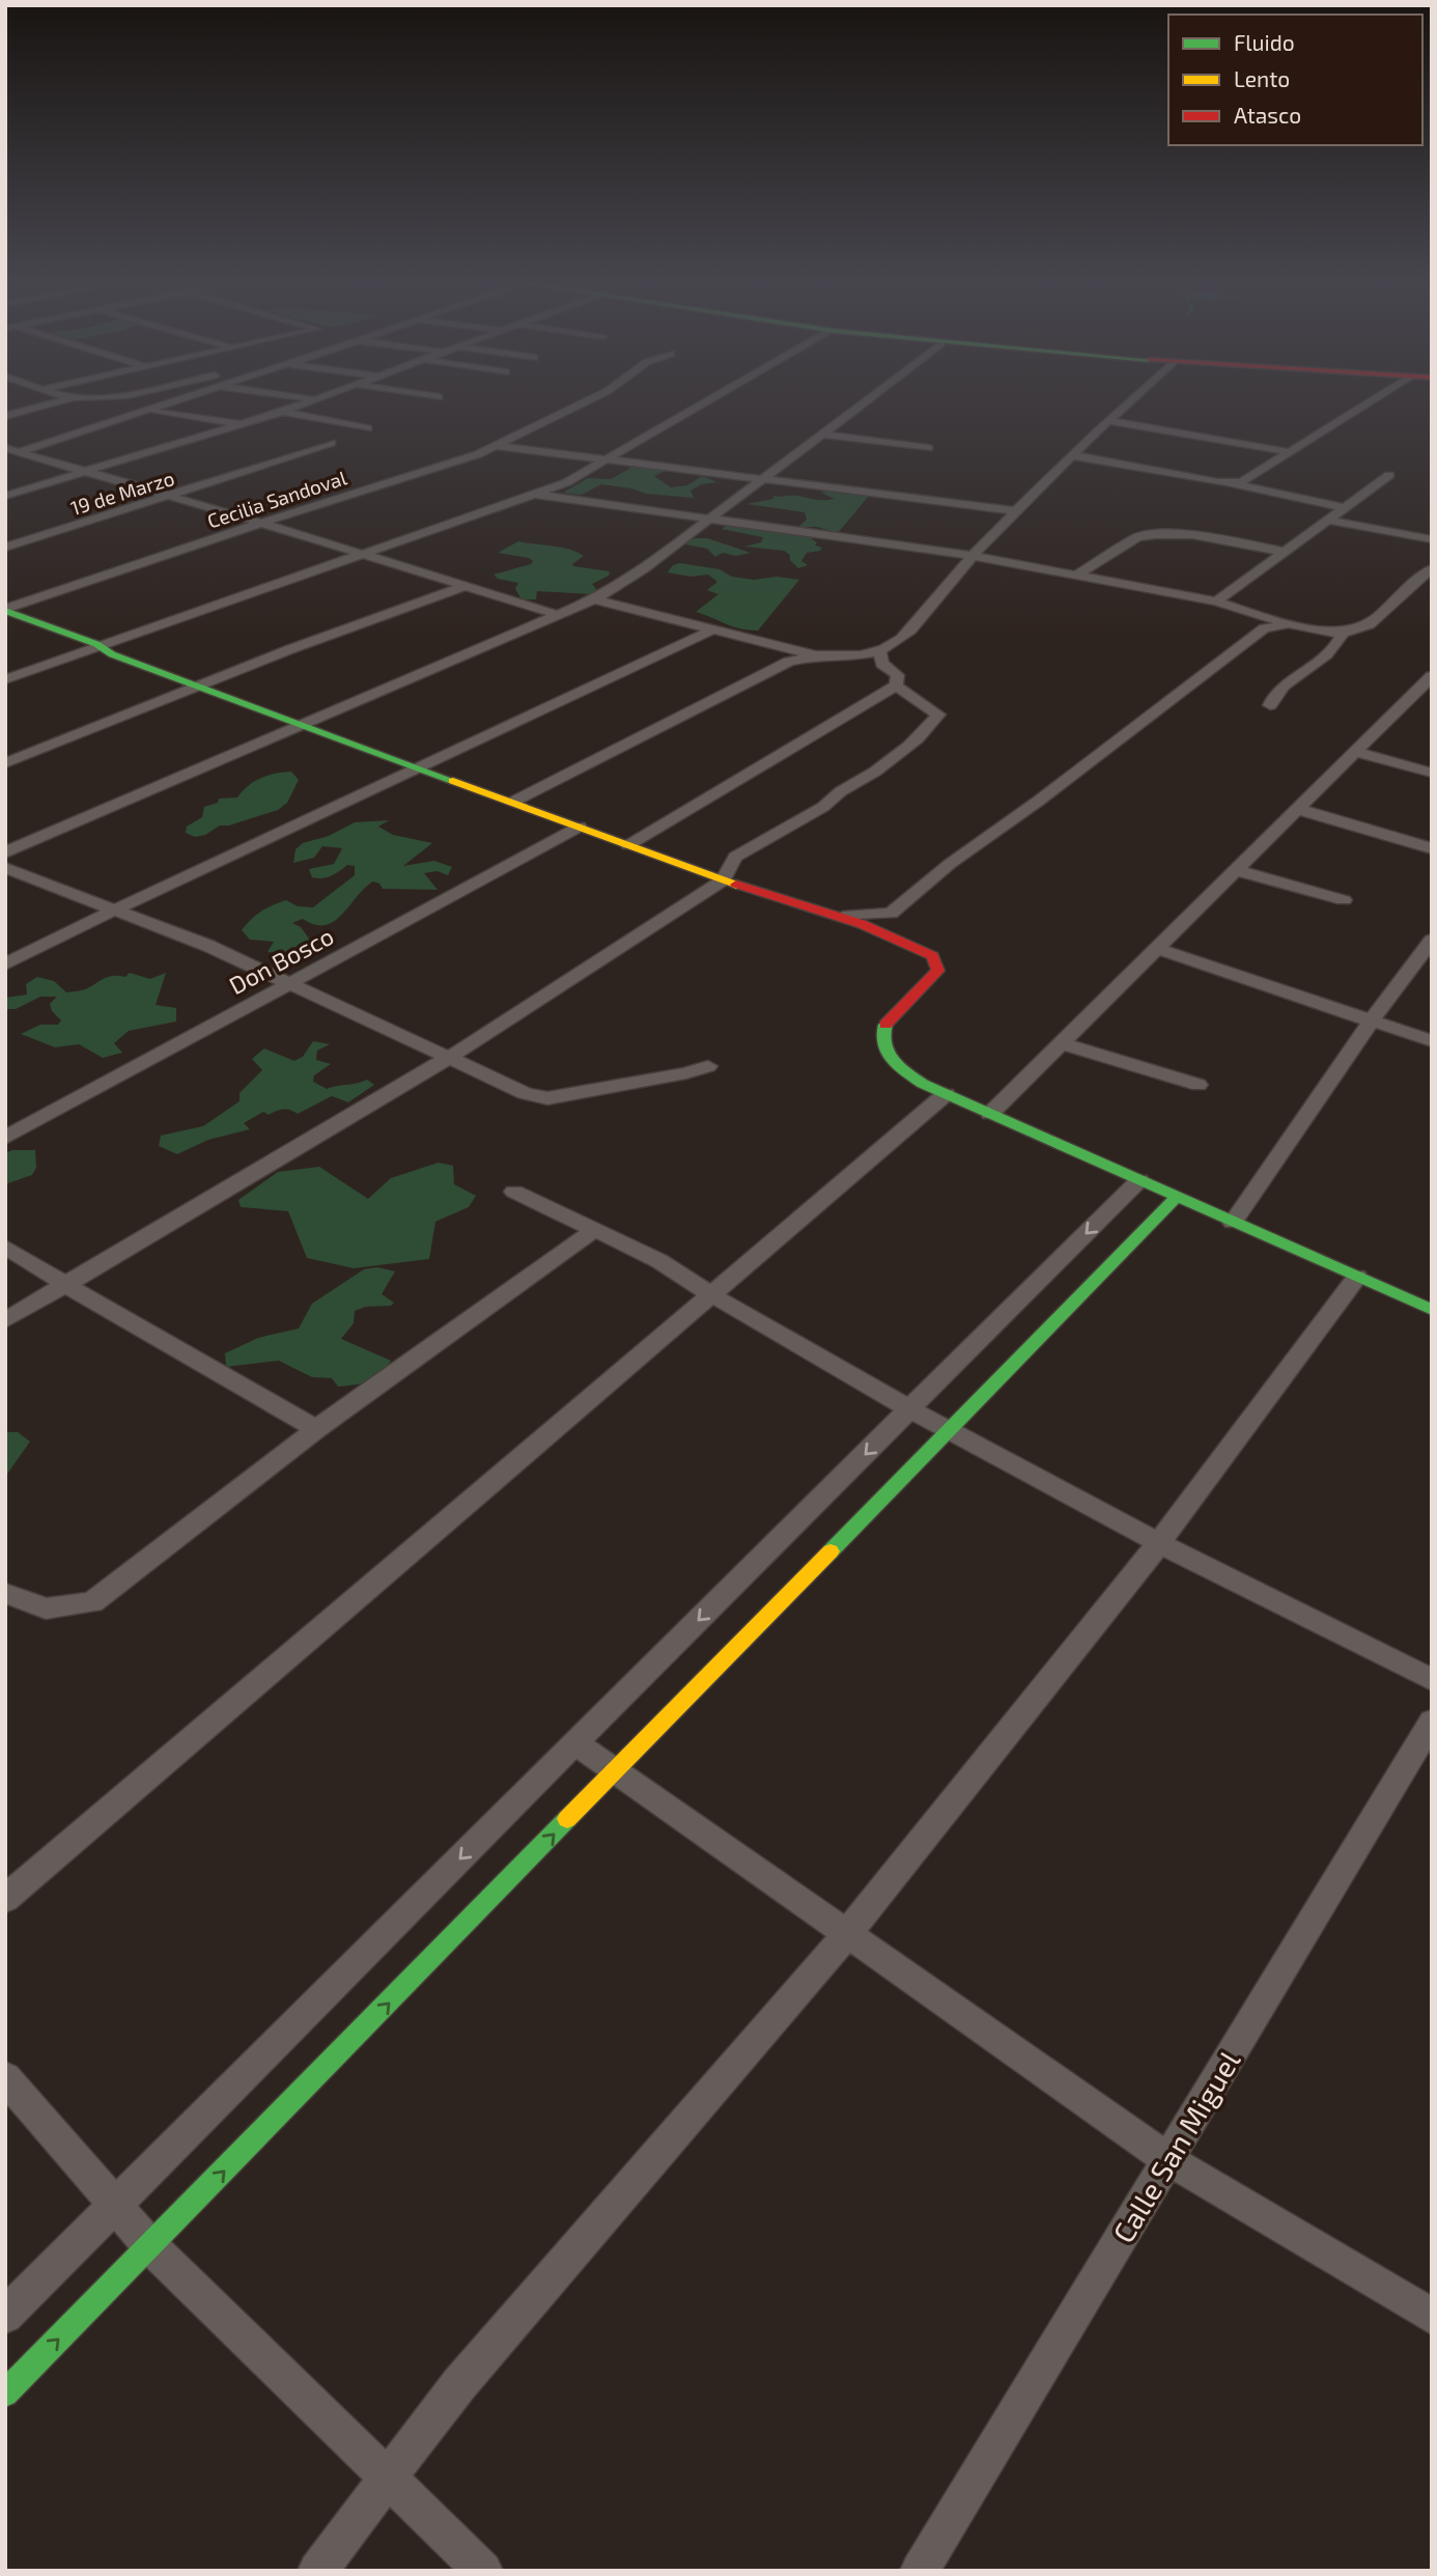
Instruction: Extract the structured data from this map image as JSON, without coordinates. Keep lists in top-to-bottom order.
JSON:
{
  "streets": {
    "street": [
      "19 de Marzo",
      "Cecilia Sandoval",
      "Don Bosco",
      "Calle San Miguel"
    ]
  },
  "legend": ["Fluido", "Lento", "Atasco"]
}
